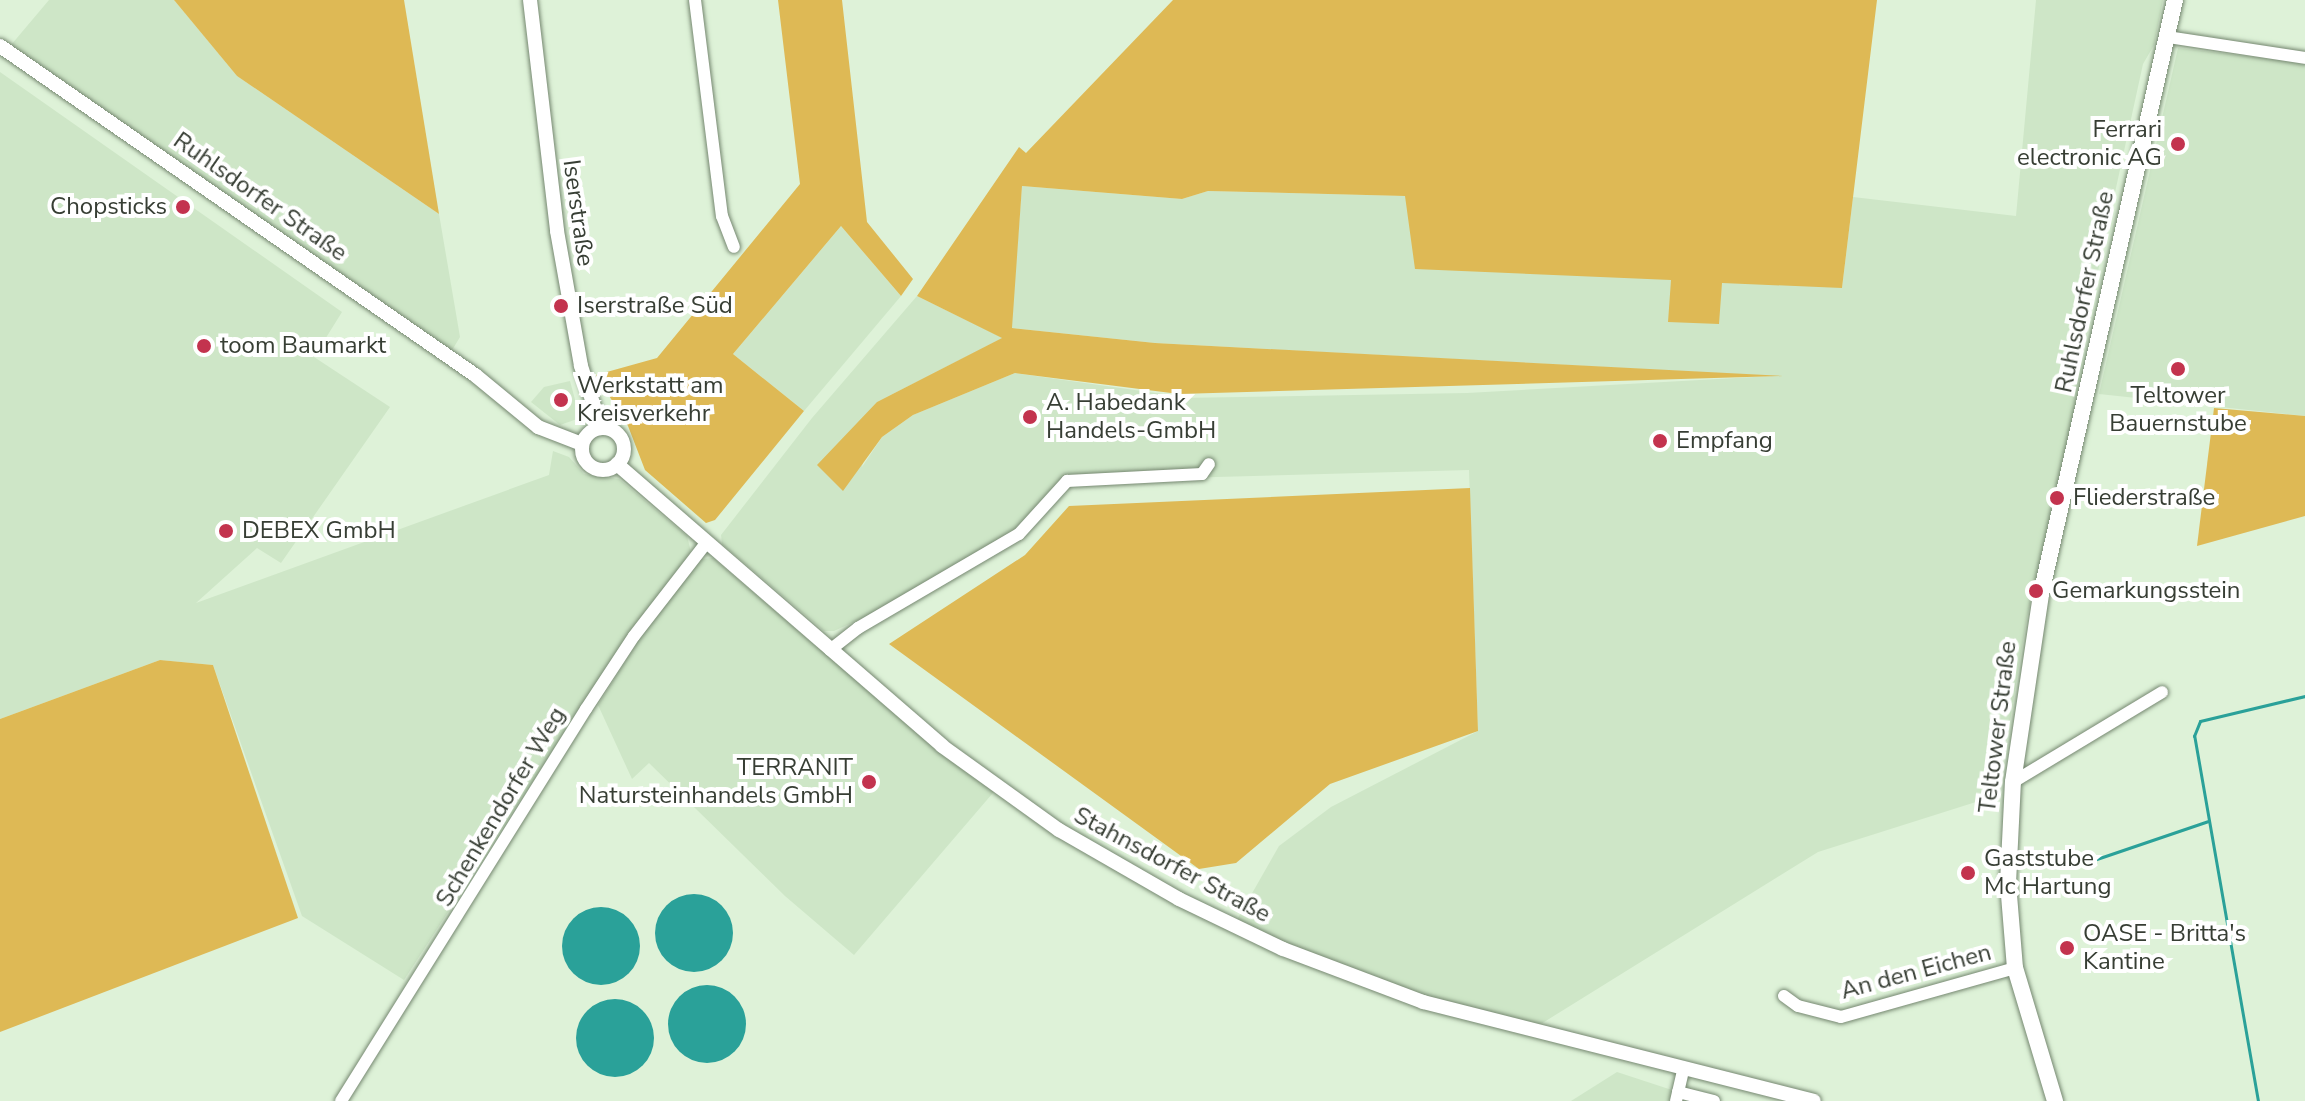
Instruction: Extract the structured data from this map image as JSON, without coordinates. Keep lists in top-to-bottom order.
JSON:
{
  "streets": {
    "main road": ["Ruhlsdorfer Straße", "Teltower Straße"],
    "street": [
      "Iserstraße",
      "Schenkendorfer Weg",
      "Stahnsdorfer Straße",
      "An den Eichen"
    ]
  },
  "crossings": [
    ["Ruhlsdorfer Straße", "Iserstraße"],
    ["Ruhlsdorfer Straße", "Teltower Straße"],
    ["Ruhlsdorfer Straße", "Stahnsdorfer Straße"],
    ["Iserstraße", "Stahnsdorfer Straße"],
    ["Teltower Straße", "An den Eichen"],
    ["Schenkendorfer Weg", "Stahnsdorfer Straße"]
  ],
  "places": [
    "Ferrari electronic AG",
    "Chopsticks",
    "Iserstraße Süd",
    "toom Baumarkt",
    "Teltower Bauernstube",
    "Werkstatt am Kreisverkehr",
    "A. Habedank Handels-GmbH",
    "Empfang",
    "Fliederstraße",
    "DEBEX GmbH",
    "Gemarkungsstein",
    "TERRANIT Natursteinhandels GmbH",
    "Gaststube Mc Hartung",
    "OASE - Britta's Kantine"
  ]
}
